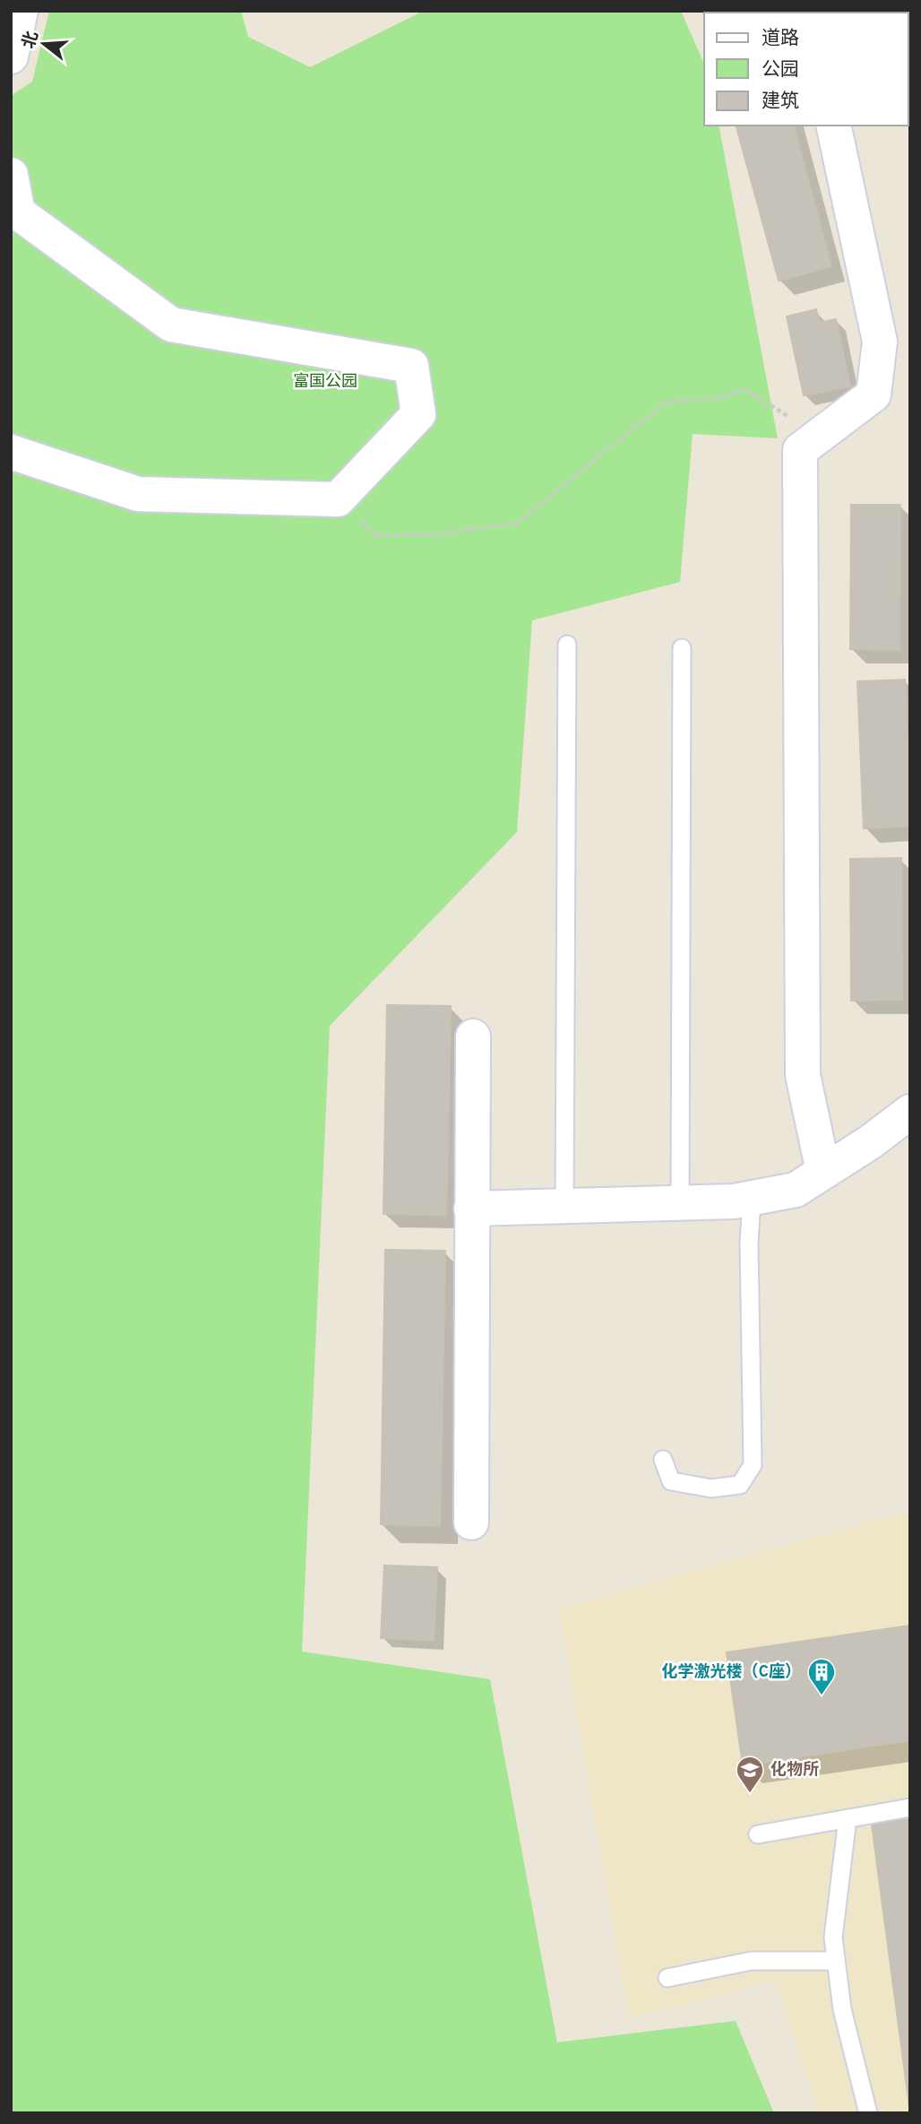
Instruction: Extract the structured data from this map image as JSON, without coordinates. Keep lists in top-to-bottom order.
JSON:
{
  "parks": ["富国公园"],
  "places": {
    "building": ["化学激光楼（C座）"],
    "school or university": ["化物所"]
  },
  "legend": ["道路", "公园", "建筑"],
  "north": "left"
}
